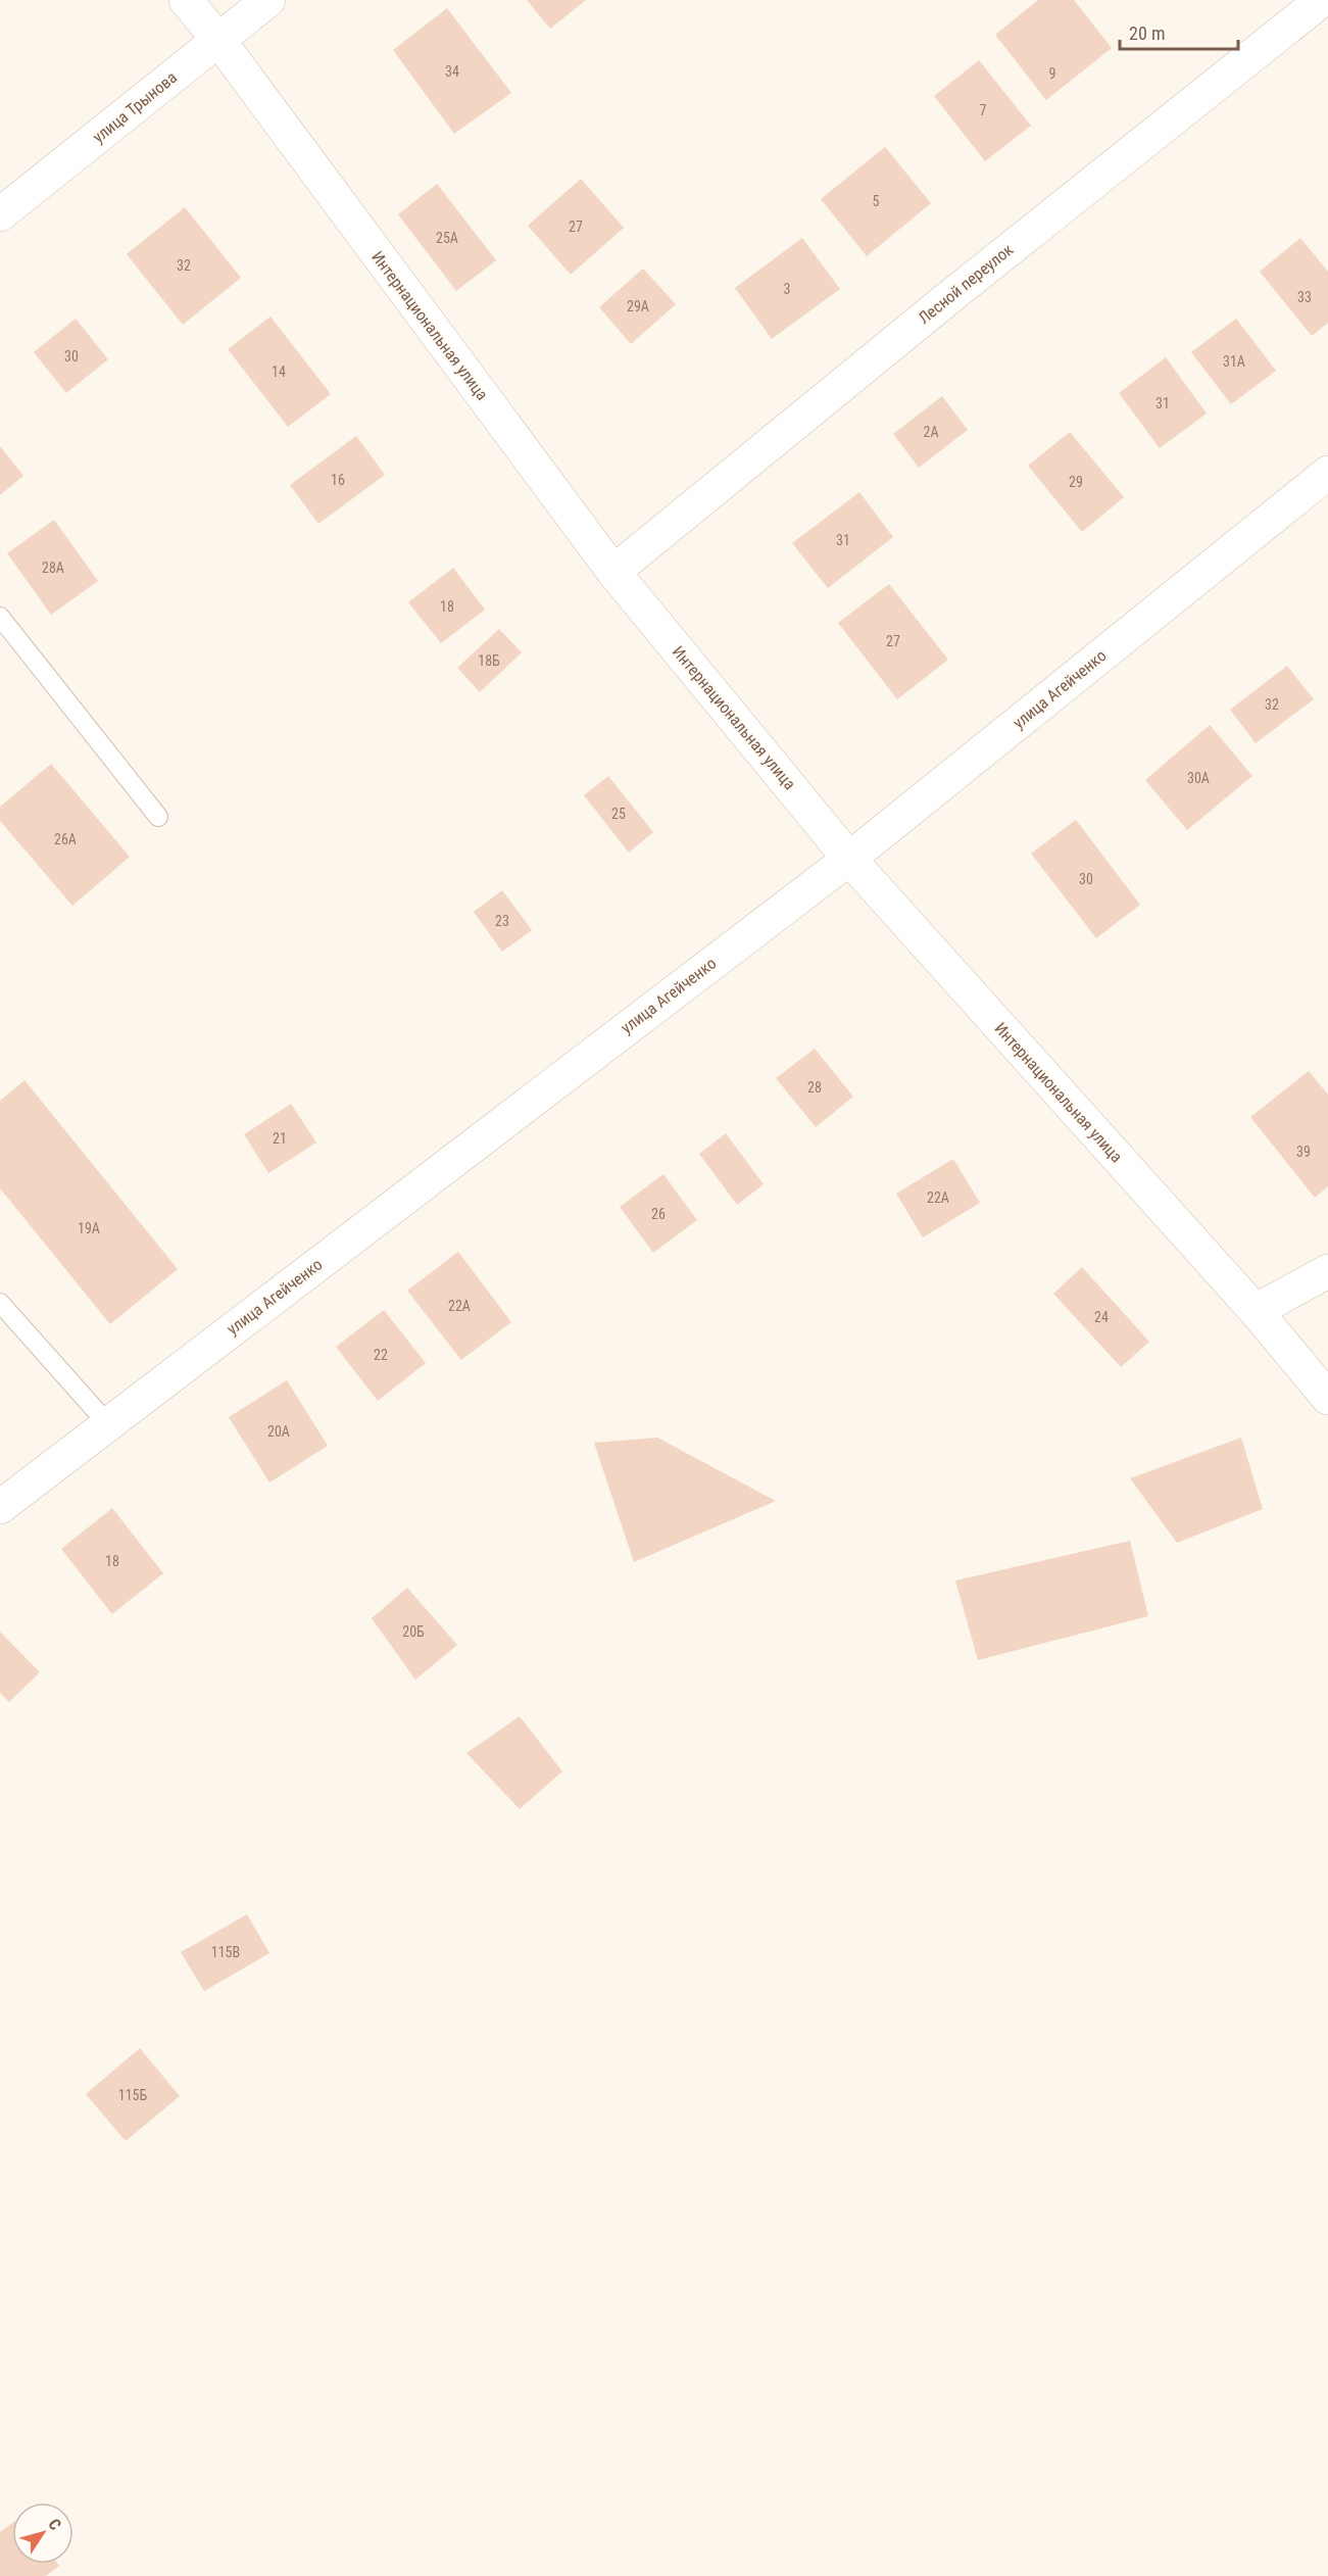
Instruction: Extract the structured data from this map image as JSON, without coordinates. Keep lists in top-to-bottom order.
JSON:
{
  "streets": {
    "street": [
      "улица Трынова",
      "Лесной переулок",
      "Интернациональная улица",
      "улица Агейченко"
    ]
  },
  "crossings": [
    ["улица Трынова", "Интернациональная улица"],
    ["Лесной переулок", "Интернациональная улица"],
    ["Интернациональная улица", "улица Агейченко"]
  ],
  "house_numbers": [
    "34",
    "9",
    "7",
    "5",
    "27",
    "25А",
    "32",
    "3",
    "33",
    "29А",
    "30",
    "31А",
    "14",
    "31",
    "2А",
    "16",
    "29",
    "31",
    "28А",
    "18",
    "27",
    "18Б",
    "32",
    "30А",
    "25",
    "26А",
    "30",
    "23",
    "28",
    "21",
    "39",
    "22А",
    "26",
    "19А",
    "22А",
    "24",
    "22",
    "20А",
    "18",
    "20Б",
    "115В",
    "115Б"
  ],
  "scale_bar": "20 m",
  "north": "top right"
}
